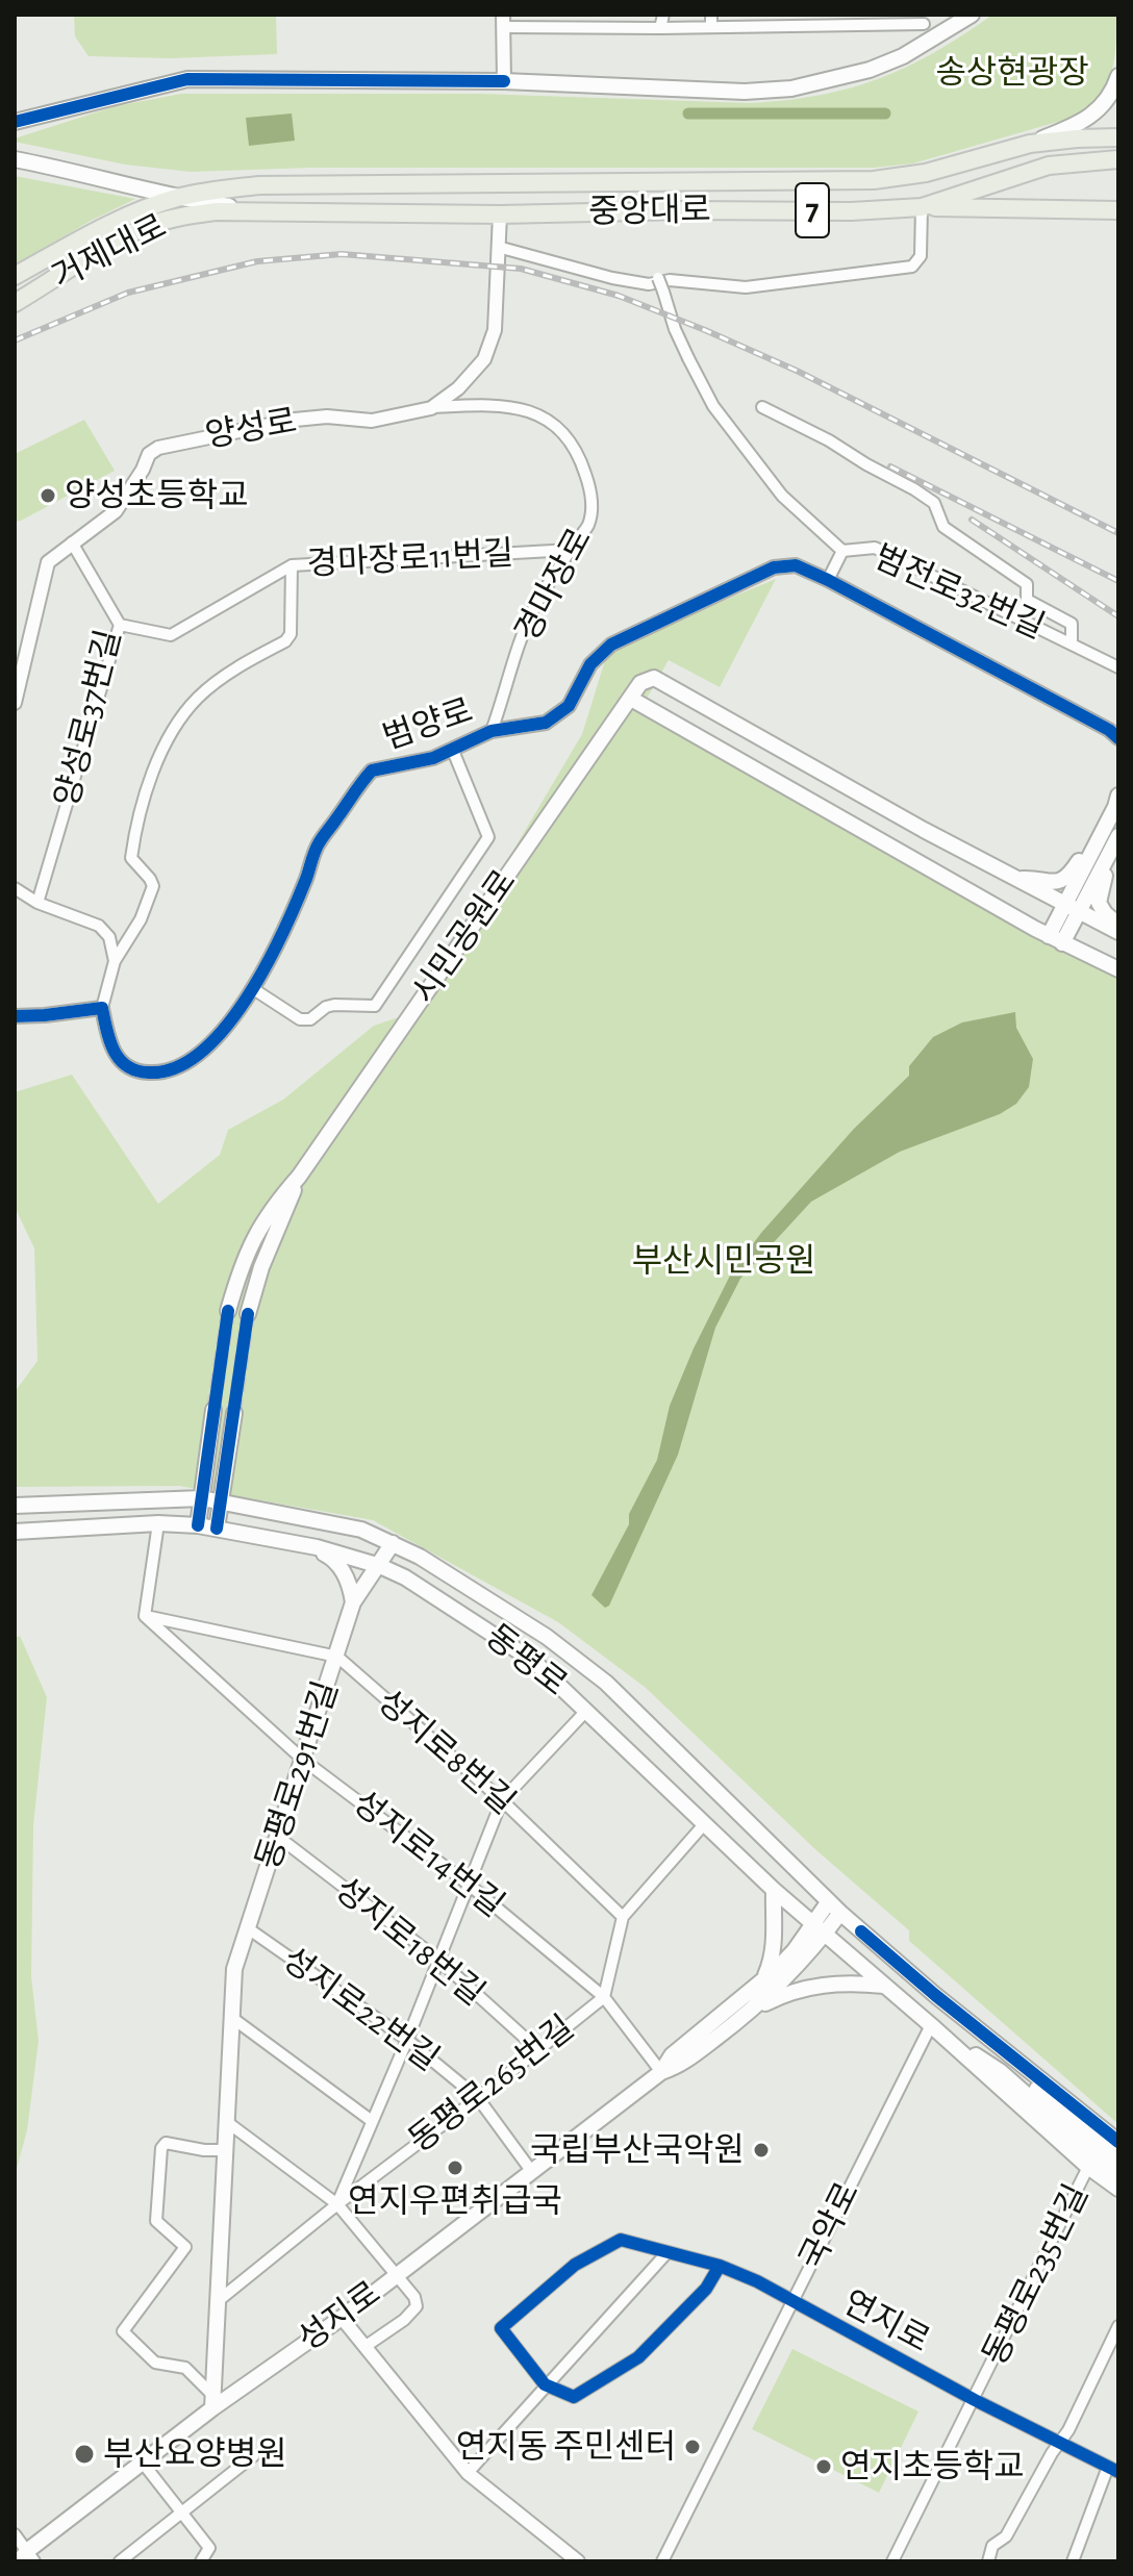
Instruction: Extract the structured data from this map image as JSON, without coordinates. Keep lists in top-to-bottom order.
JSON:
{
  "streets": {
    "main road": [
      "7",
      "중앙대로",
      "거제대로",
      "시민공원로",
      "동평로",
      "동평로291번길",
      "성지로"
    ],
    "street": [
      "양성로",
      "경마장로11번길",
      "경마장로",
      "범전로32번길",
      "양성로37번길",
      "범양로",
      "성지로8번길",
      "성지로14번길",
      "성지로18번길",
      "성지로22번길",
      "동평로265번길",
      "국악로",
      "동평로235번길",
      "연지로"
    ]
  },
  "crossings": [
    ["중앙대로", "거제대로"],
    ["중앙대로", "양성로"],
    ["양성로", "경마장로"],
    ["양성로", "양성로37번길"],
    ["경마장로11번길", "경마장로"],
    ["경마장로11번길", "양성로37번길"],
    ["경마장로", "범양로"],
    ["동평로", "동평로291번길"],
    ["동평로", "동평로265번길"],
    ["동평로", "국악로"],
    ["동평로", "성지로"],
    ["성지로8번길", "동평로291번길"],
    ["성지로8번길", "성지로14번길"],
    ["성지로8번길", "동평로265번길"],
    ["동평로291번길", "성지로14번길"],
    ["동평로291번길", "성지로18번길"],
    ["동평로291번길", "성지로22번길"],
    ["동평로291번길", "동평로265번길"],
    ["동평로291번길", "성지로"],
    ["성지로14번길", "동평로265번길"],
    ["성지로14번길", "성지로"],
    ["성지로18번길", "동평로265번길"],
    ["성지로22번길", "동평로265번길"],
    ["성지로22번길", "성지로"],
    ["국악로", "연지로"],
    ["동평로235번길", "연지로"]
  ],
  "parks": ["송상현광장", "부산시민공원"],
  "places": [
    "양성초등학교",
    "국립부산국악원",
    "연지우편취급국",
    "연지동 주민센터",
    "부산요양병원",
    "연지초등학교"
  ]
}
